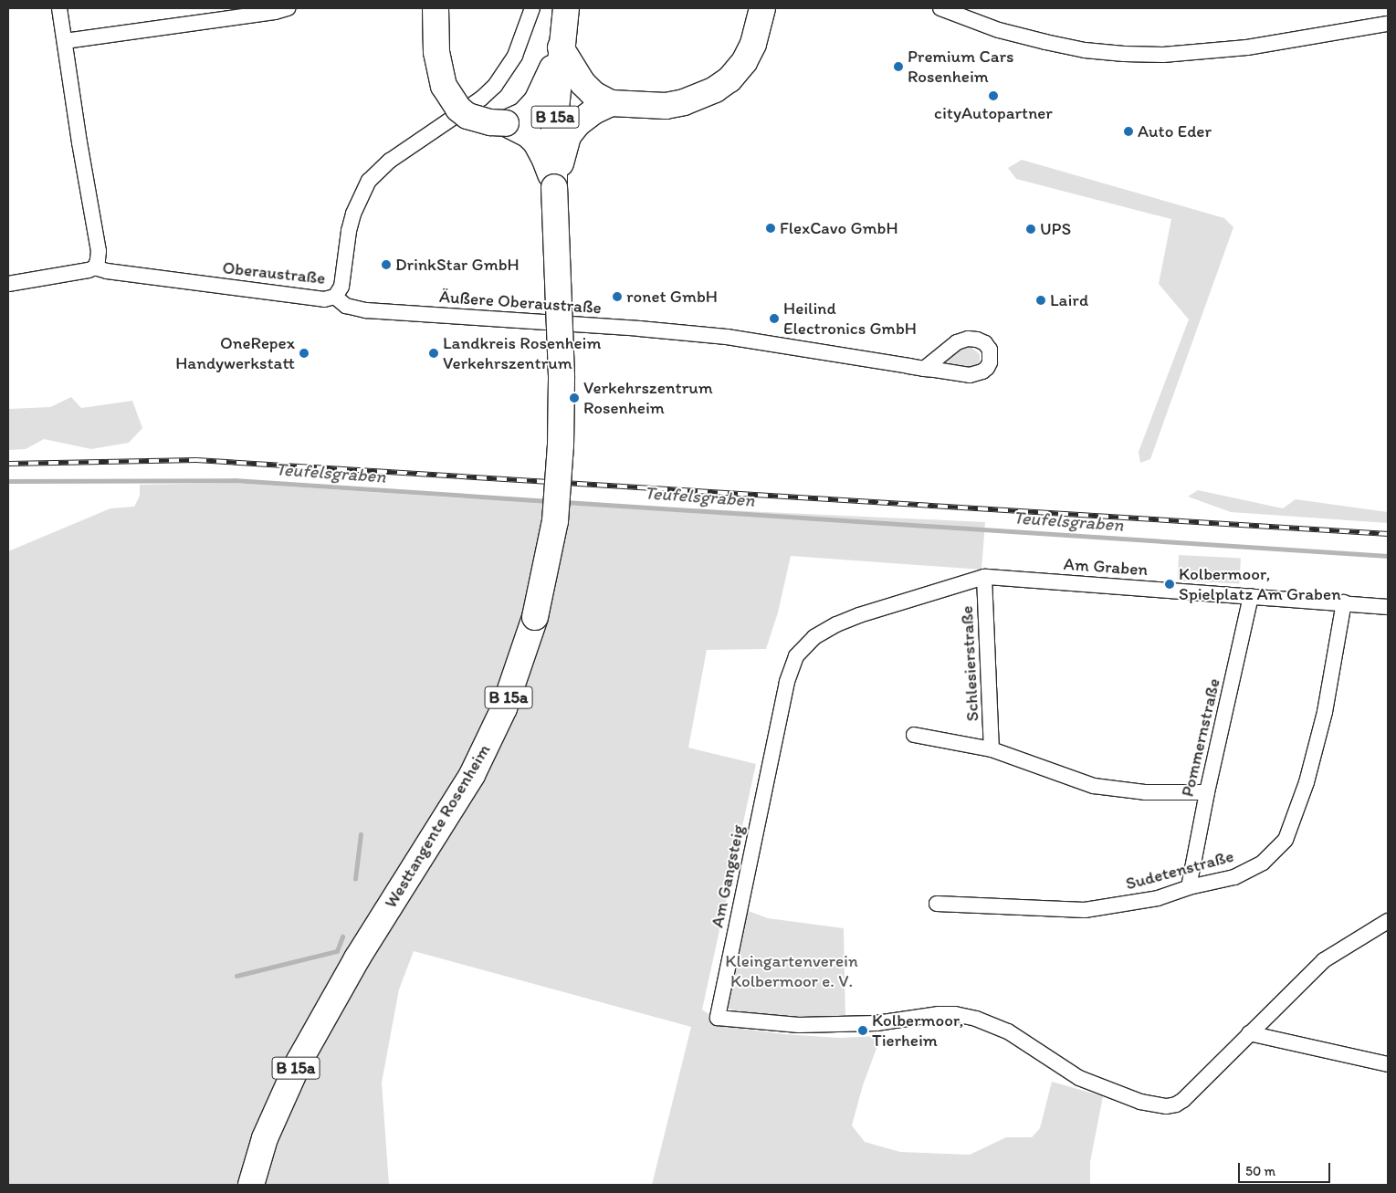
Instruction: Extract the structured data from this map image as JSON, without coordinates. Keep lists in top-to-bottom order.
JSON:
{
  "streets": {
    "highway": ["B 15a", "Westtangente Rosenheim"],
    "street": [
      "Oberaustraße",
      "Äußere Oberaustraße",
      "Am Graben",
      "Schlesierstraße",
      "Pommernstraße",
      "Sudetenstraße",
      "Am Gangsteig"
    ]
  },
  "crossings": [
    ["Oberaustraße", "Äußere Oberaustraße"],
    ["Am Graben", "Schlesierstraße"],
    ["Am Graben", "Pommernstraße"],
    ["Am Graben", "Sudetenstraße"],
    ["Am Graben", "Am Gangsteig"],
    ["Schlesierstraße", "Pommernstraße"],
    ["Schlesierstraße", "Am Gangsteig"],
    ["Pommernstraße", "Sudetenstraße"]
  ],
  "water": ["Teufelsgraben"],
  "parks": ["Kleingartenverein Kolbermoor e. V."],
  "places": [
    "Premium Cars Rosenheim",
    "cityAutopartner",
    "Auto Eder",
    "FlexCavo GmbH",
    "UPS",
    "DrinkStar GmbH",
    "ronet GmbH",
    "Laird",
    "Heilind Electronics GmbH",
    "OneRepex Handywerkstatt",
    "Landkreis Rosenheim Verkehrszentrum",
    "Verkehrszentrum Rosenheim",
    "Kolbermoor, Spielplatz Am Graben",
    "Kolbermoor, Tierheim"
  ],
  "scale_bar": "50 m"
}
